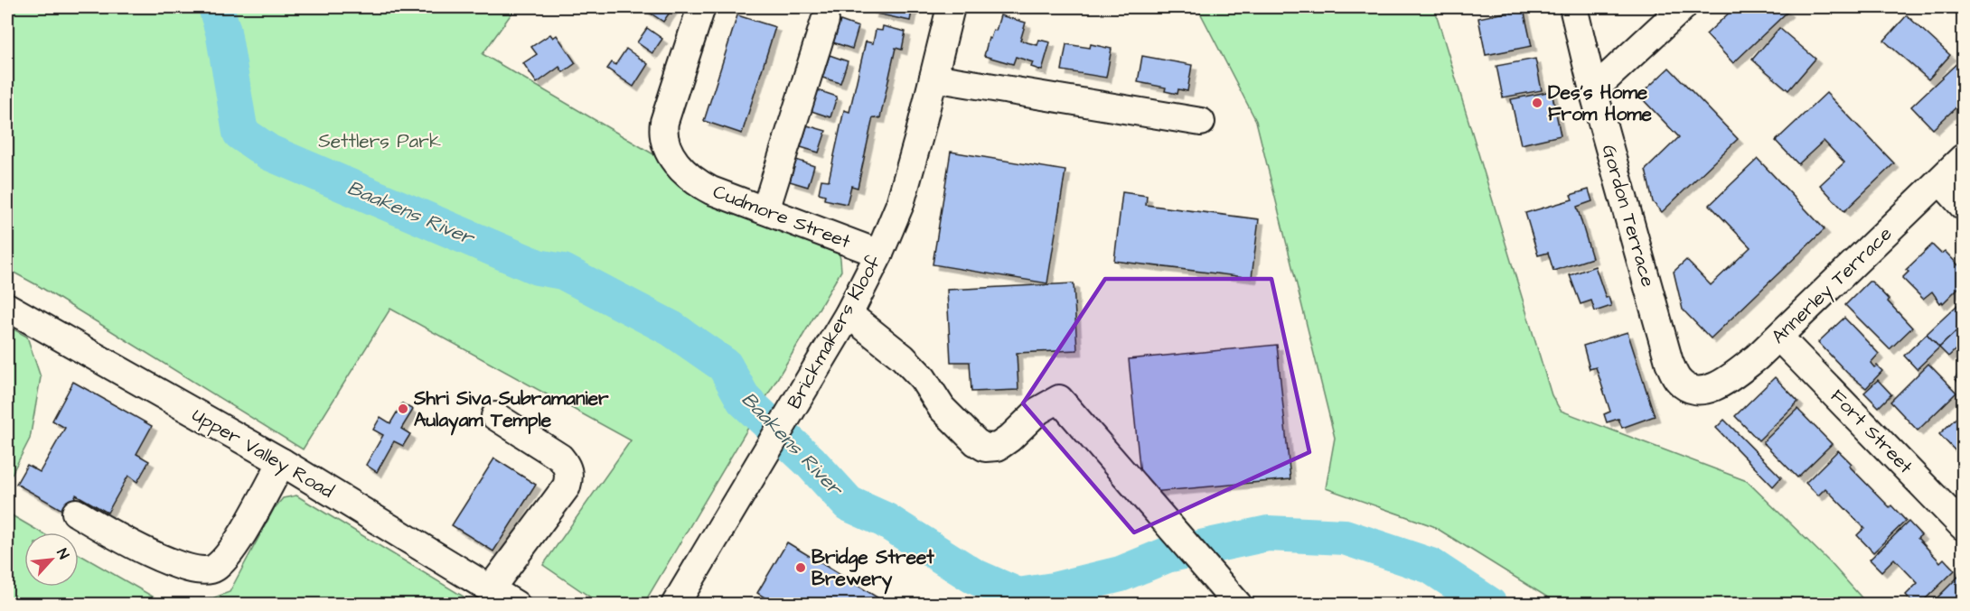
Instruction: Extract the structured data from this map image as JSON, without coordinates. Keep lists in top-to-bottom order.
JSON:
{
  "streets": {
    "street": [
      "Gordon Terrace",
      "Cudmore Street",
      "Annerley Terrace",
      "Brickmakers Kloof",
      "Fort Street",
      "Upper Valley Road"
    ]
  },
  "crossings": [
    ["Gordon Terrace", "Annerley Terrace"],
    ["Cudmore Street", "Brickmakers Kloof"],
    ["Annerley Terrace", "Fort Street"]
  ],
  "water": ["Baakens River"],
  "parks": ["Settlers Park"],
  "places": ["Des's Home From Home", "Shri Siva Subramanier Aulayam Temple", "Bridge Street Brewery"],
  "north": "top right"
}
